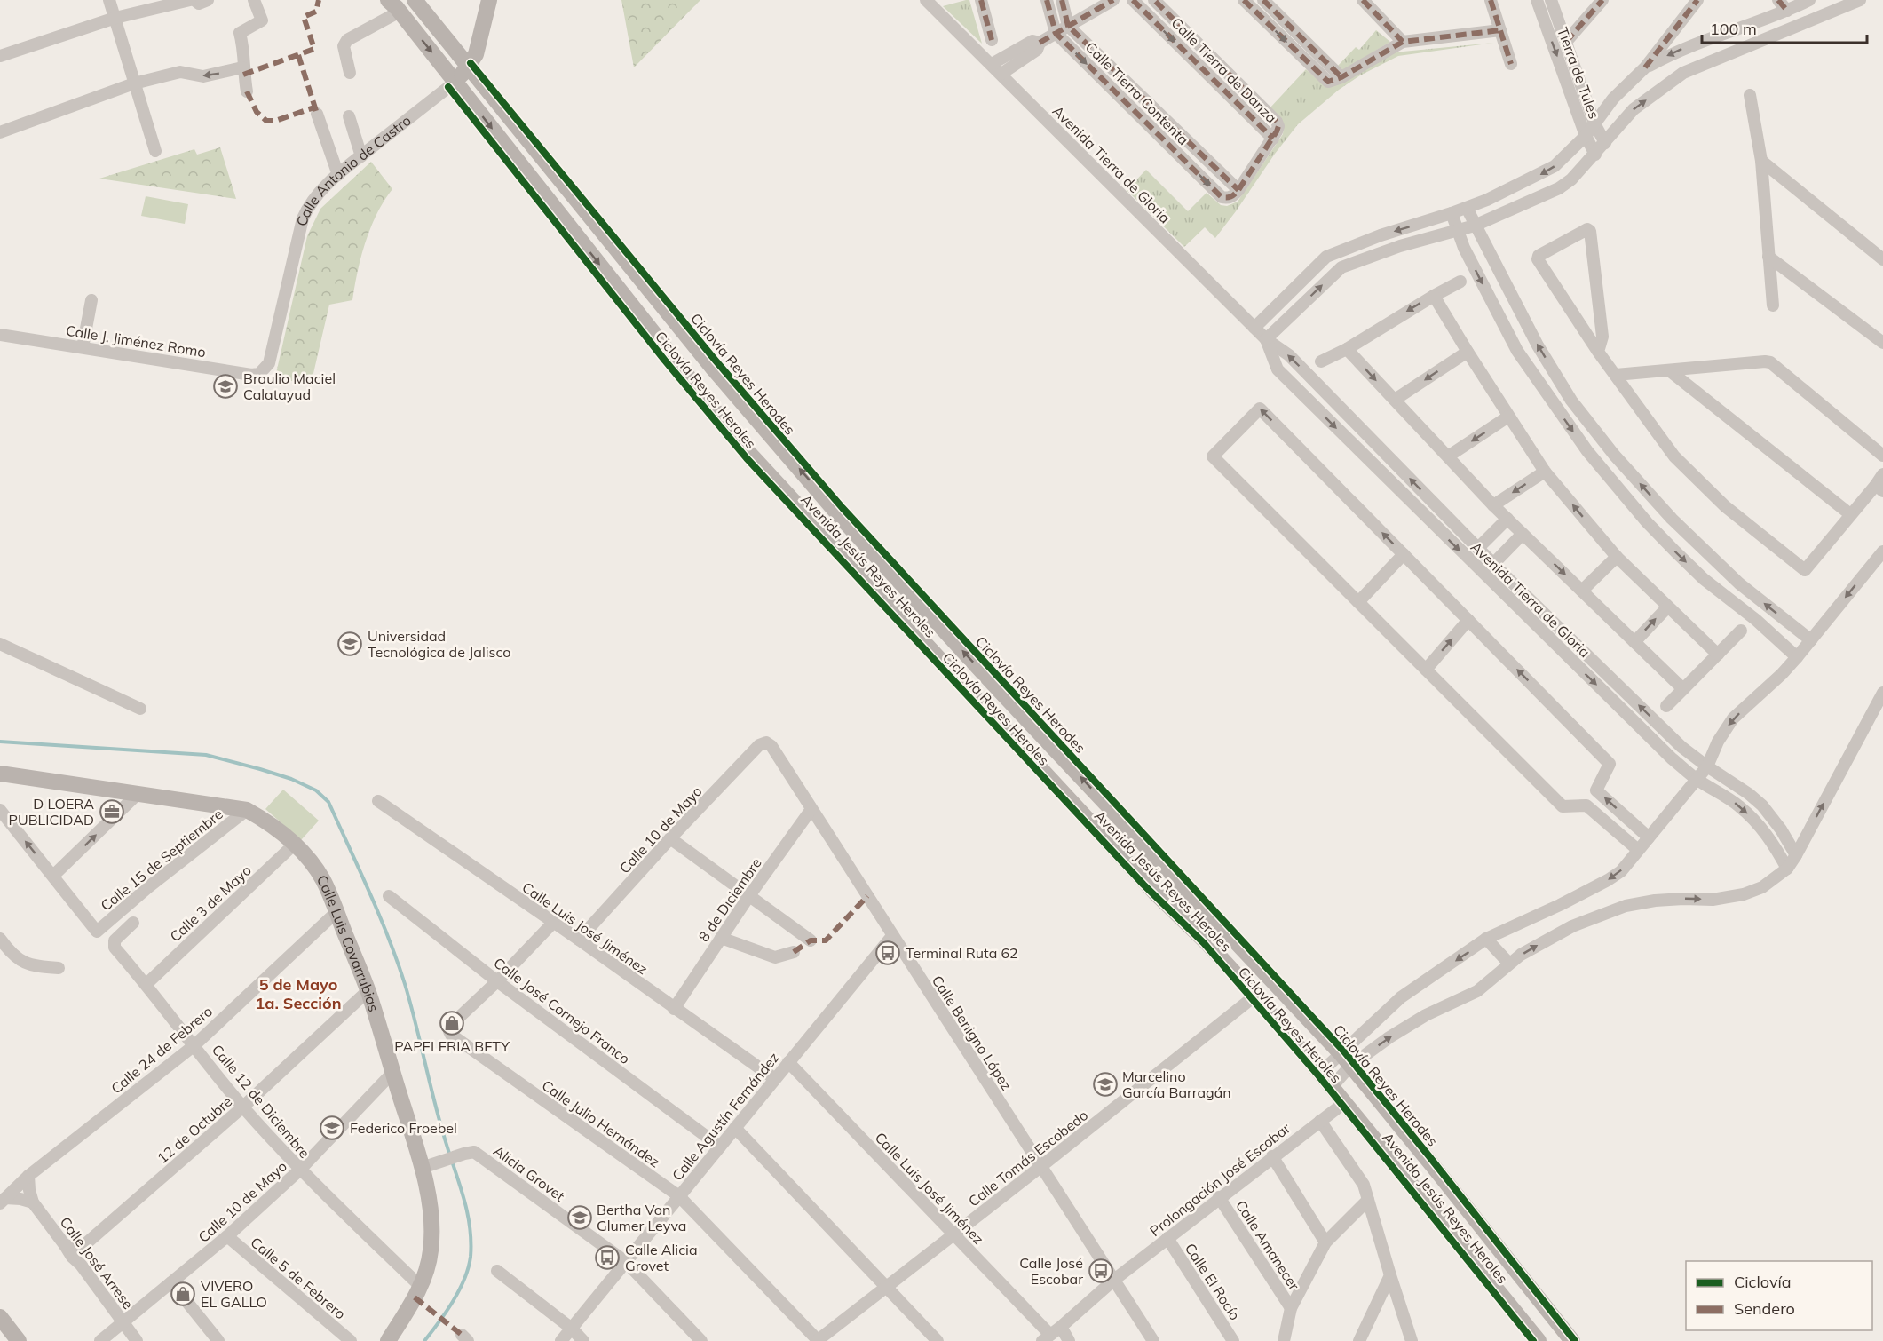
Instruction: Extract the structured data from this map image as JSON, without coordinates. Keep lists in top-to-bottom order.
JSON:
{
  "streets": {
    "street": [
      "Calle Tierra de Danza",
      "Tierra de Tules",
      "Calle Tierra Contenta",
      "Avenida Tierra de Gloria",
      "Calle Antonio de Castro",
      "Calle J. Jiménez Romo",
      "Avenida Jesús Reyes Heroles",
      "Calle 10 de Mayo",
      "Calle 15 de Septiembre",
      "8 de Diciembre",
      "Calle 3 de Mayo",
      "Calle Luis José Jiménez",
      "Calle Luis Covarrubias",
      "Calle José Cornejo Franco",
      "Calle Benigno López",
      "Calle 24 de Febrero",
      "Calle 12 de Diciembre",
      "Calle Agustín Fernández",
      "Calle Julio Hernández",
      "12 de Octubre",
      "Calle Tomás Escobedo",
      "Alicia Grovet",
      "Prolongación José Escobar",
      "Calle Amanecer",
      "Calle José Arrese",
      "Calle 5 de Febrero",
      "Calle El Rocío"
    ],
    "cycle path": ["Ciclovía Reyes Herodes", "Ciclovía Reyes Heroles"]
  },
  "crossings": [
    ["Calle Antonio de Castro", "Calle J. Jiménez Romo"],
    ["Calle Antonio de Castro", "Avenida Jesús Reyes Heroles"],
    ["Avenida Jesús Reyes Heroles", "Calle Tomás Escobedo"],
    ["Avenida Jesús Reyes Heroles", "Prolongación José Escobar"],
    ["Calle 10 de Mayo", "Calle Luis José Jiménez"],
    ["Calle 10 de Mayo", "Calle Luis Covarrubias"],
    ["Calle 10 de Mayo", "Calle Benigno López"],
    ["Calle 10 de Mayo", "Calle 12 de Diciembre"],
    ["Calle 10 de Mayo", "Calle José Arrese"],
    ["Calle 10 de Mayo", "Calle 5 de Febrero"],
    ["Calle 15 de Septiembre", "Calle Luis Covarrubias"],
    ["8 de Diciembre", "Calle Luis José Jiménez"],
    ["8 de Diciembre", "Calle Benigno López"],
    ["Calle 3 de Mayo", "Calle Luis Covarrubias"],
    ["Calle 3 de Mayo", "Calle 12 de Diciembre"],
    ["Calle Luis José Jiménez", "Calle Agustín Fernández"],
    ["Calle Luis José Jiménez", "Calle Tomás Escobedo"],
    ["Calle Luis Covarrubias", "Calle 24 de Febrero"],
    ["Calle Luis Covarrubias", "Calle 12 de Diciembre"],
    ["Calle Luis Covarrubias", "12 de Octubre"],
    ["Calle Luis Covarrubias", "Alicia Grovet"],
    ["Calle José Cornejo Franco", "Calle Agustín Fernández"],
    ["Calle José Cornejo Franco", "Calle Julio Hernández"],
    ["Calle Benigno López", "Calle Agustín Fernández"],
    ["Calle Benigno López", "Calle Tomás Escobedo"],
    ["Calle Benigno López", "Prolongación José Escobar"],
    ["Calle 24 de Febrero", "Calle 12 de Diciembre"],
    ["Calle 24 de Febrero", "Calle José Arrese"],
    ["Calle 12 de Diciembre", "12 de Octubre"],
    ["Calle Agustín Fernández", "Calle Julio Hernández"],
    ["Calle Agustín Fernández", "Alicia Grovet"],
    ["Calle Julio Hernández", "Calle Tomás Escobedo"],
    ["Prolongación José Escobar", "Calle Amanecer"],
    ["Prolongación José Escobar", "Calle El Rocío"]
  ],
  "districts": ["5 de Mayo 1a. Sección"],
  "places": {
    "school or university": [
      "Braulio Maciel Calatayud",
      "Universidad Tecnológica de Jalisco",
      "Marcelino García Barragán",
      "Federico Froebel",
      "Bertha Von Glumer Leyva"
    ],
    "office": ["D LOERA PUBLICIDAD"],
    "bus stop": ["Terminal Ruta 62", "Calle Alicia Grovet", "Calle José Escobar"],
    "shop": ["PAPELERIA BETY", "VIVERO EL GALLO"]
  },
  "legend": ["Ciclovía", "Sendero"],
  "scale_bar": "100 m"
}
